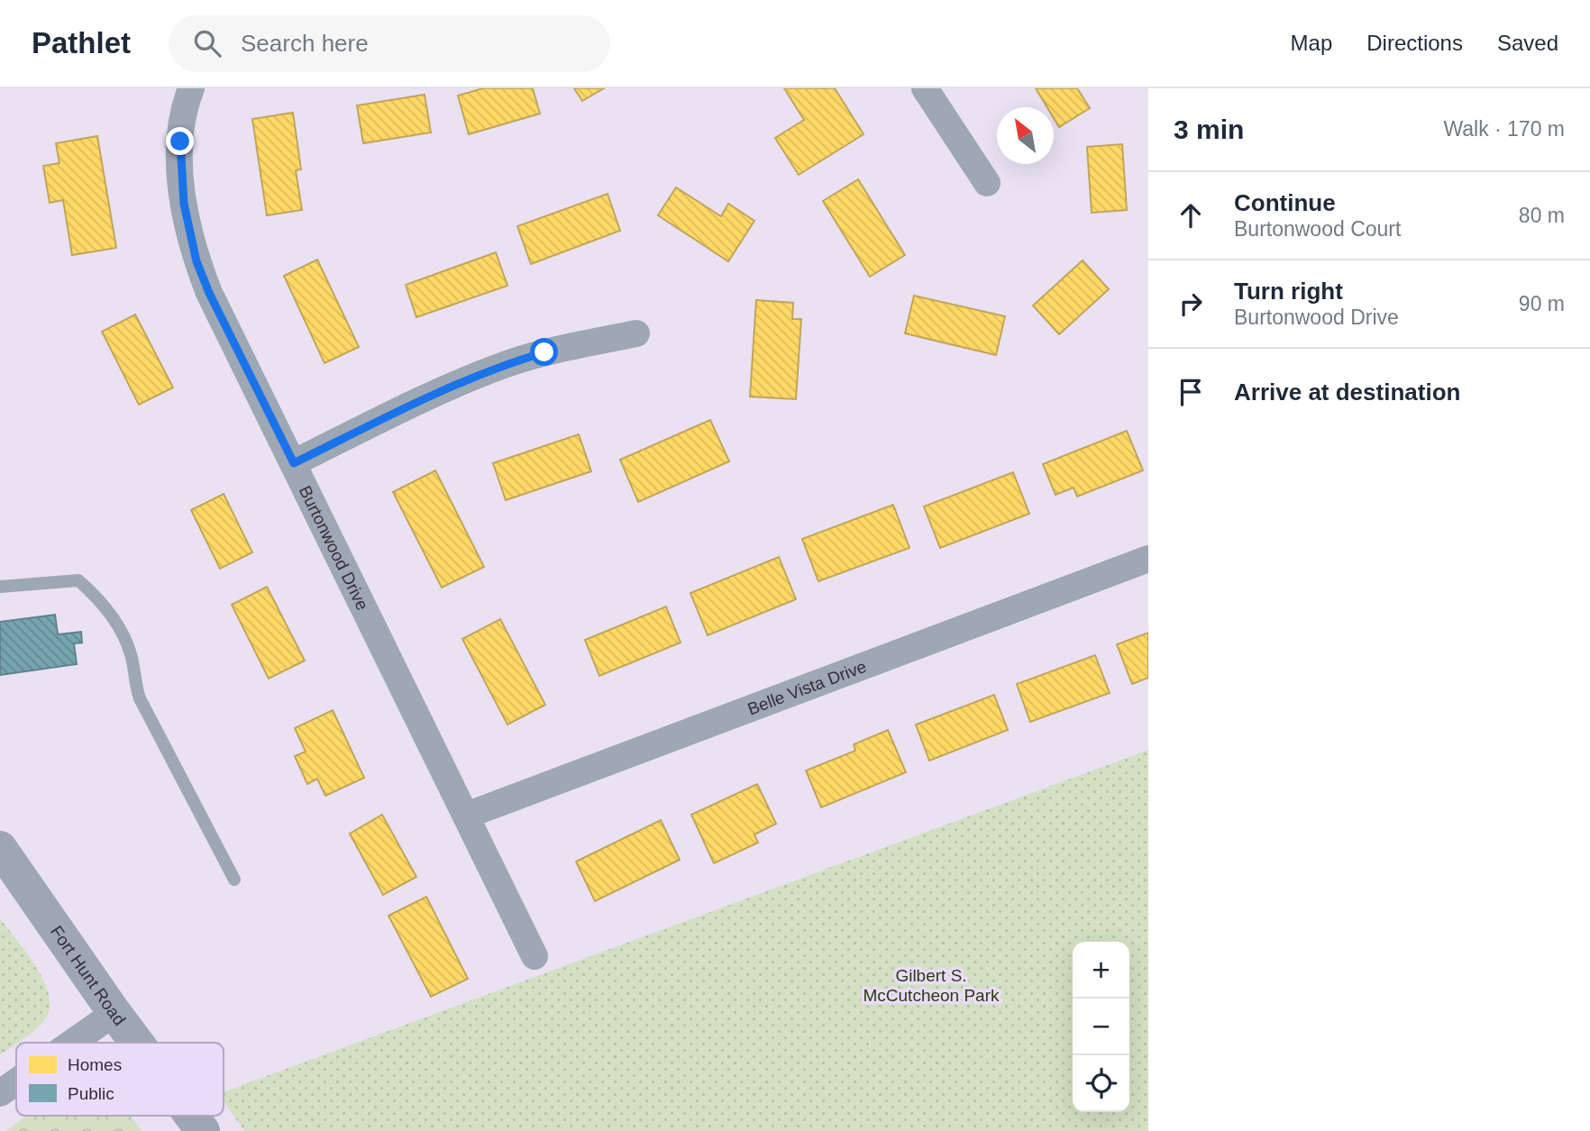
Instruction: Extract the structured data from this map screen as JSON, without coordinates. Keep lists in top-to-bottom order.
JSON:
{
  "streets": {
    "main road": ["Fort Hunt Road"],
    "street": ["Burtonwood Drive", "Belle Vista Drive"]
  },
  "crossings": [
    ["Burtonwood Drive", "Belle Vista Drive"]
  ],
  "parks": ["Gilbert S. McCutcheon Park"],
  "legend": ["Homes", "Public"],
  "north": "top left",
  "page": {
    "header": "Pathlet",
    "search": "Search here",
    "nav": ["Map", "Directions", "Saved"],
    "heading": ["3 min", "Walk · 170 m"],
    "list": [
      ["Continue", "Burtonwood Court", "80 m"],
      ["Turn right", "Burtonwood Drive", "90 m"],
      "Arrive at destination"
    ],
    "map_buttons": ["+", "−"]
  }
}
